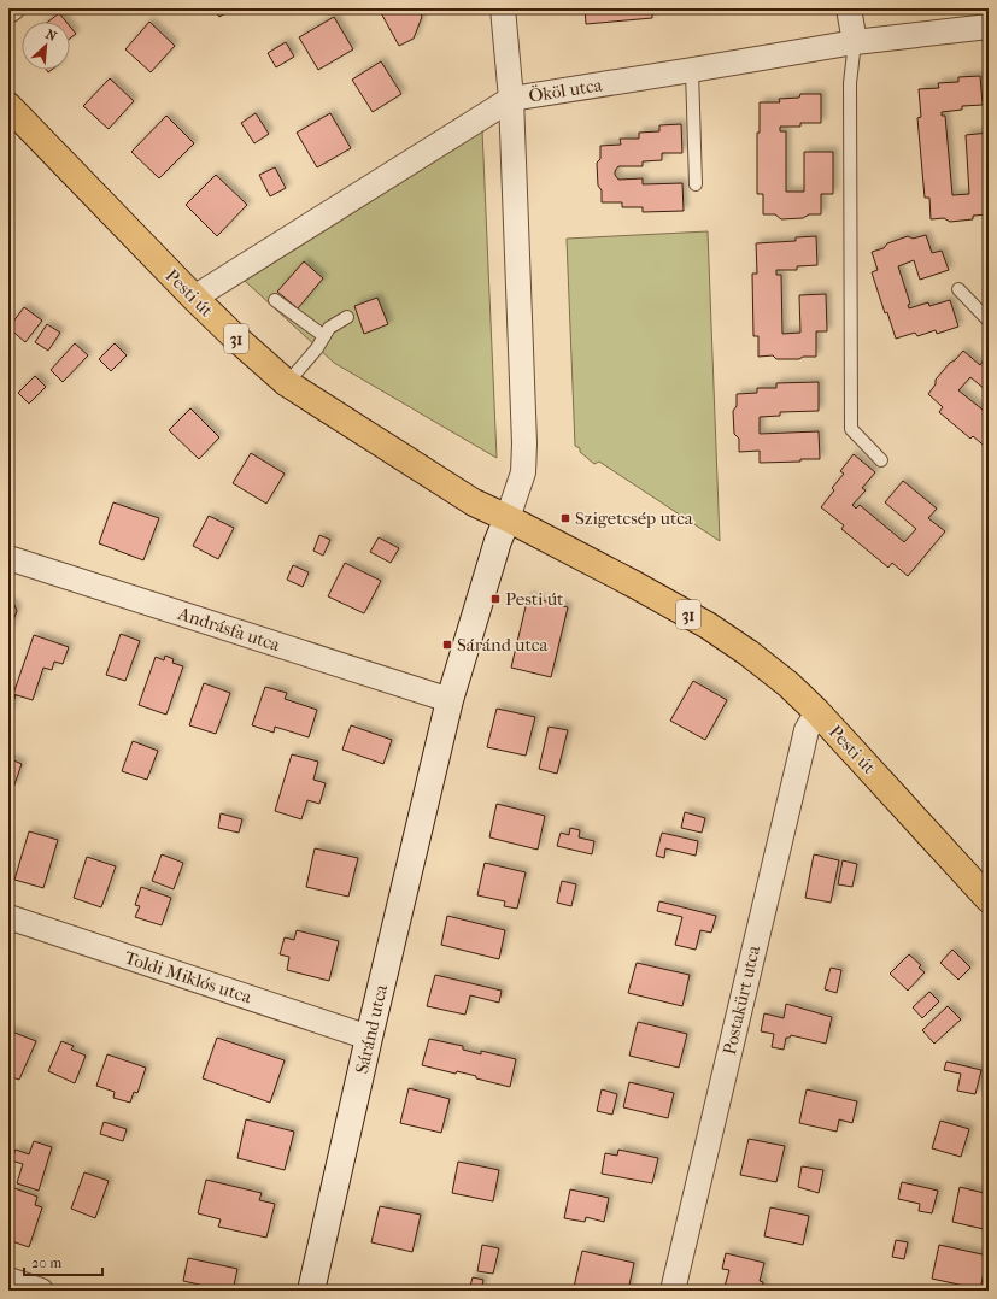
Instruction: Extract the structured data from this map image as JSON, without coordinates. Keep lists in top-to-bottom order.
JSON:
{
  "streets": {
    "main road": ["Pesti út", "31"],
    "street": [
      "Ököl utca",
      "Andrásfa utca",
      "Toldi Miklós utca",
      "Postakürt utca",
      "Sáránd utca"
    ]
  },
  "crossings": [
    ["Ököl utca", "Pesti út"],
    ["Pesti út", "Postakürt utca"],
    ["Pesti út", "Sáránd utca"],
    ["Andrásfa utca", "Sáránd utca"],
    ["Toldi Miklós utca", "Sáránd utca"]
  ],
  "places": {
    "transit": ["Szigetcsép utca", "Pesti út", "Sáránd utca"]
  },
  "scale_bar": "20 m",
  "north": "top right"
}
